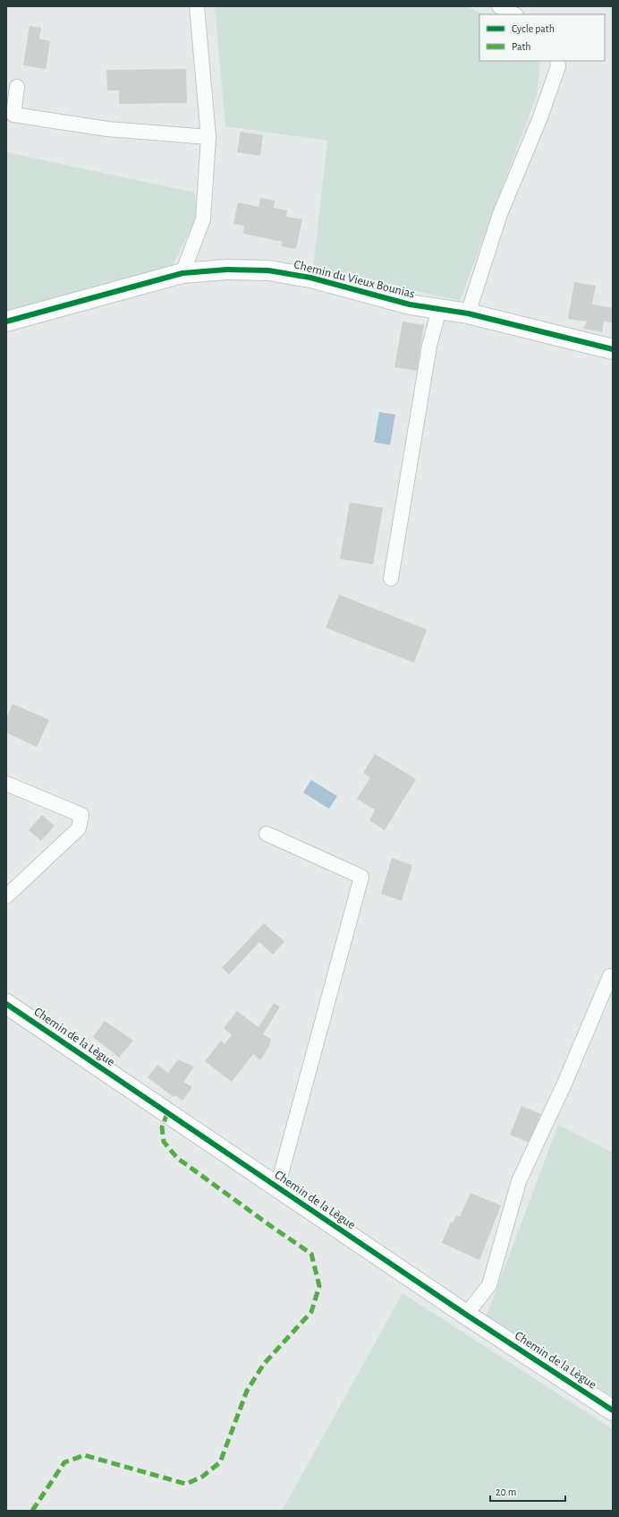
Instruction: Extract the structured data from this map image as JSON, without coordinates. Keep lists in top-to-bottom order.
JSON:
{
  "streets": {
    "street": ["Chemin du Vieux Bounias", "Chemin de la Lègue"]
  },
  "legend": ["Cycle path", "Path"],
  "scale_bar": "20 m"
}
